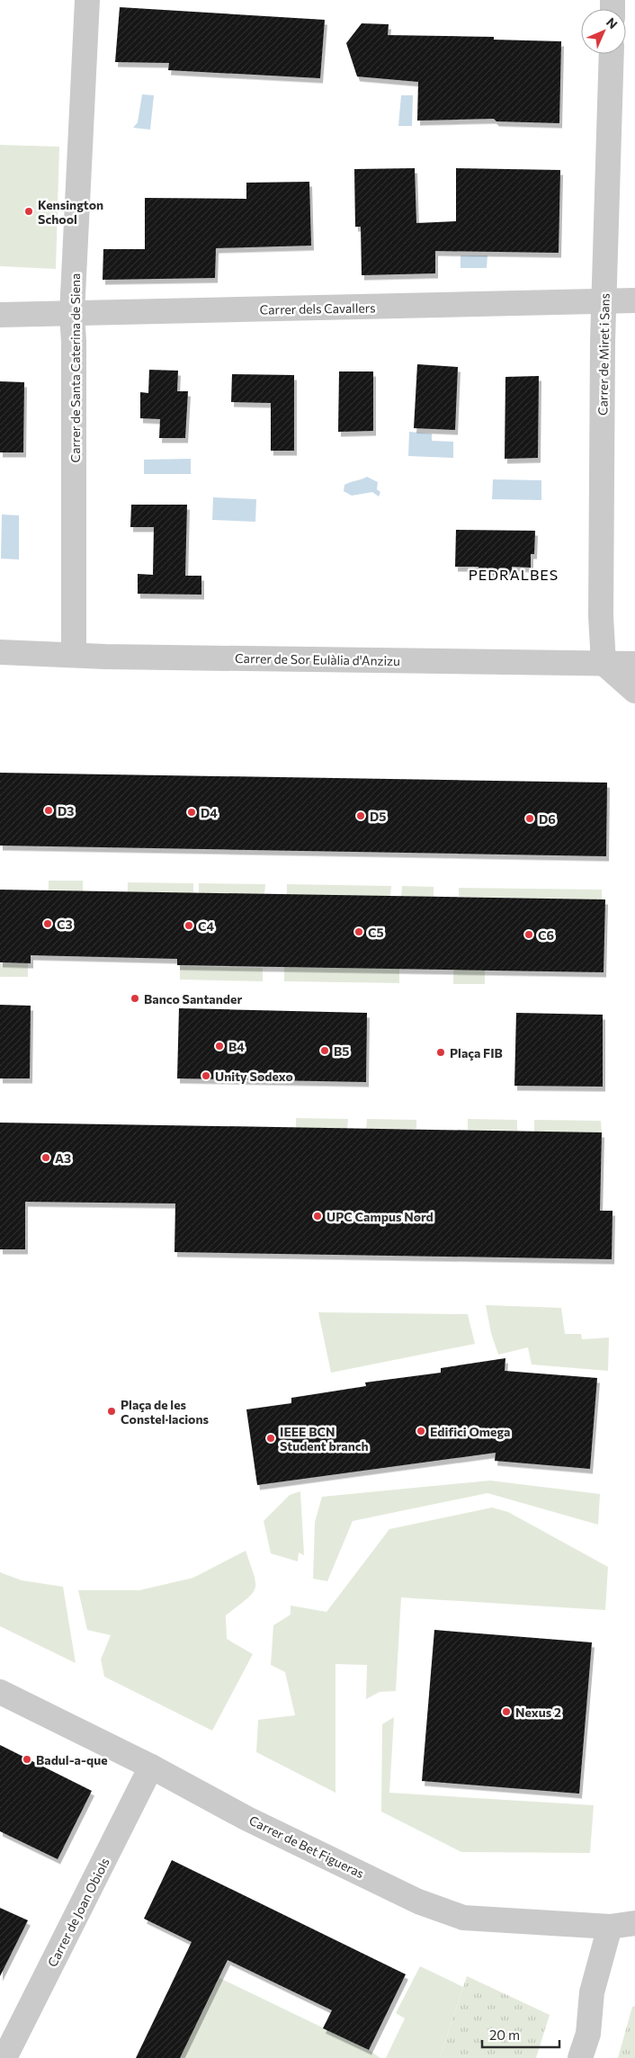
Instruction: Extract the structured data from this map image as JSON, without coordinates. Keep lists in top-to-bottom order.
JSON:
{
  "streets": {
    "street": [
      "Carrer dels Cavallers",
      "Carrer de Miret i Sans",
      "Carrer de Santa Caterina de Siena",
      "Carrer de Sor Eulàlia d'Anzizu",
      "Carrer de Bet Figueras",
      "Carrer de Joan Obiols"
    ]
  },
  "crossings": [
    ["Carrer dels Cavallers", "Carrer de Miret i Sans"],
    ["Carrer dels Cavallers", "Carrer de Santa Caterina de Siena"],
    ["Carrer de Miret i Sans", "Carrer de Sor Eulàlia d'Anzizu"],
    ["Carrer de Santa Caterina de Siena", "Carrer de Sor Eulàlia d'Anzizu"],
    ["Carrer de Bet Figueras", "Carrer de Joan Obiols"]
  ],
  "districts": ["PEDRALBES"],
  "places": [
    "Kensington School",
    "D3",
    "D4",
    "D5",
    "D6",
    "C3",
    "C4",
    "C5",
    "C6",
    "Banco Santander",
    "B4",
    "B5",
    "Plaça FIB",
    "Unity Sodexo",
    "A3",
    "UPC Campus Nord",
    "Plaça de les Constel·lacions",
    "Edifici Omega",
    "IEEE BCN Student branch",
    "Nexus 2",
    "Badul-a-que"
  ],
  "scale_bar": "20 m",
  "north": "top right"
}
